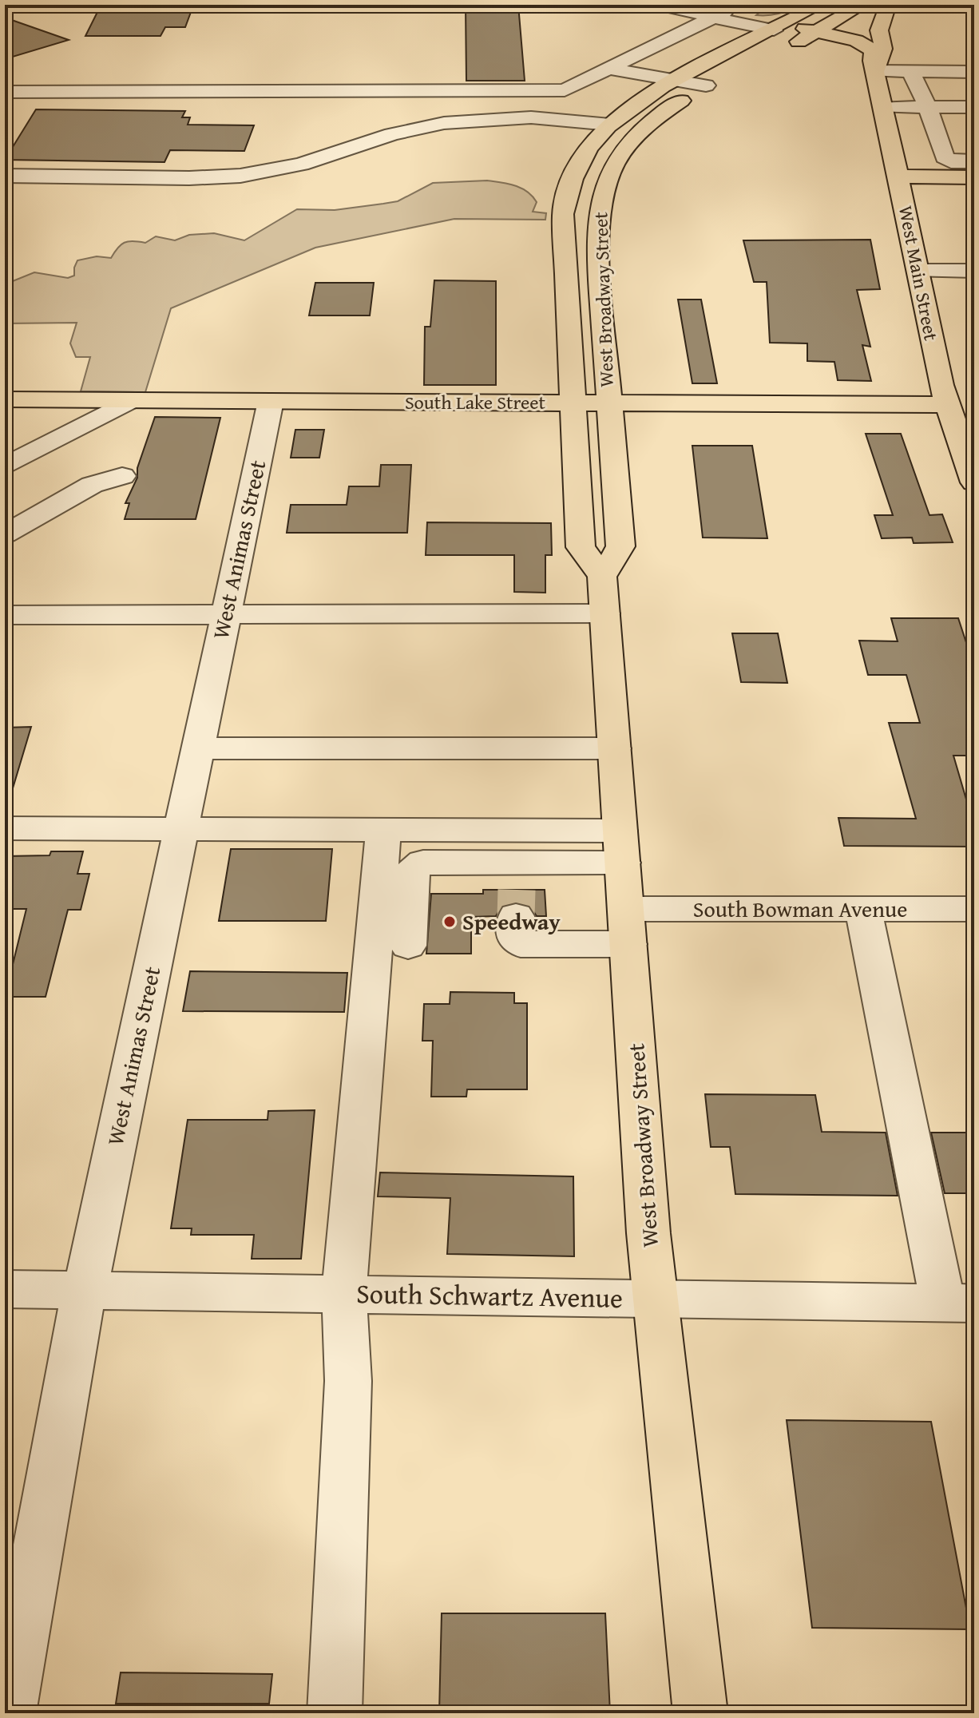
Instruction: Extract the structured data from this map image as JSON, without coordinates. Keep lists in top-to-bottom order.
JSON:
{
  "streets": {
    "main road": ["West Main Street", "West Broadway Street", "South Lake Street"],
    "street": ["West Animas Street", "South Bowman Avenue", "South Schwartz Avenue"]
  },
  "crossings": [
    ["West Main Street", "South Lake Street"],
    ["West Broadway Street", "South Lake Street"],
    ["West Broadway Street", "South Bowman Avenue"],
    ["West Broadway Street", "South Schwartz Avenue"],
    ["South Lake Street", "West Animas Street"],
    ["West Animas Street", "South Schwartz Avenue"]
  ],
  "places": ["Speedway"]
}
